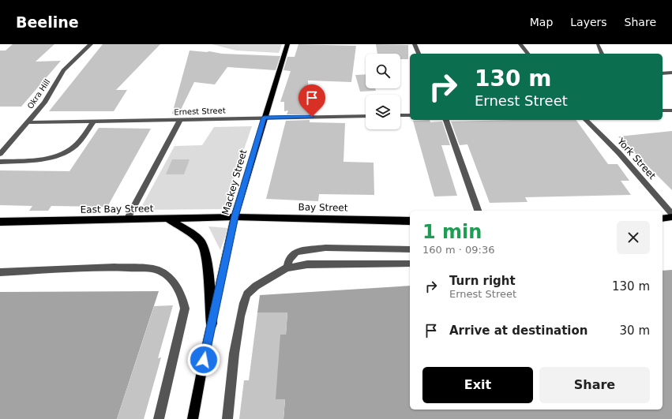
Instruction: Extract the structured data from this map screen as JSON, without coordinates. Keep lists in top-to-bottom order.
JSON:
{
  "streets": {
    "highway": ["Bay Street", "East Bay Street"],
    "main road": ["Mackey Street"],
    "street": ["Okra Hill", "Ernest Street", "York Street"]
  },
  "crossings": [
    ["Okra Hill", "Ernest Street"],
    ["Ernest Street", "Mackey Street"],
    ["Mackey Street", "Bay Street"],
    ["Mackey Street", "East Bay Street"],
    ["Bay Street", "East Bay Street"]
  ],
  "page": {
    "header": "Beeline",
    "nav": ["Map", "Layers", "Share"],
    "turn": ["130 m", "Ernest Street"],
    "heading": ["1 min", "160 m · 09:36"],
    "list": [
      {
        "name": "Turn right",
        "note": "Ernest Street",
        "value": "130 m"
      },
      {
        "name": "Arrive at destination",
        "value": "30 m"
      }
    ],
    "buttons": ["Exit", "Share"]
  }
}
